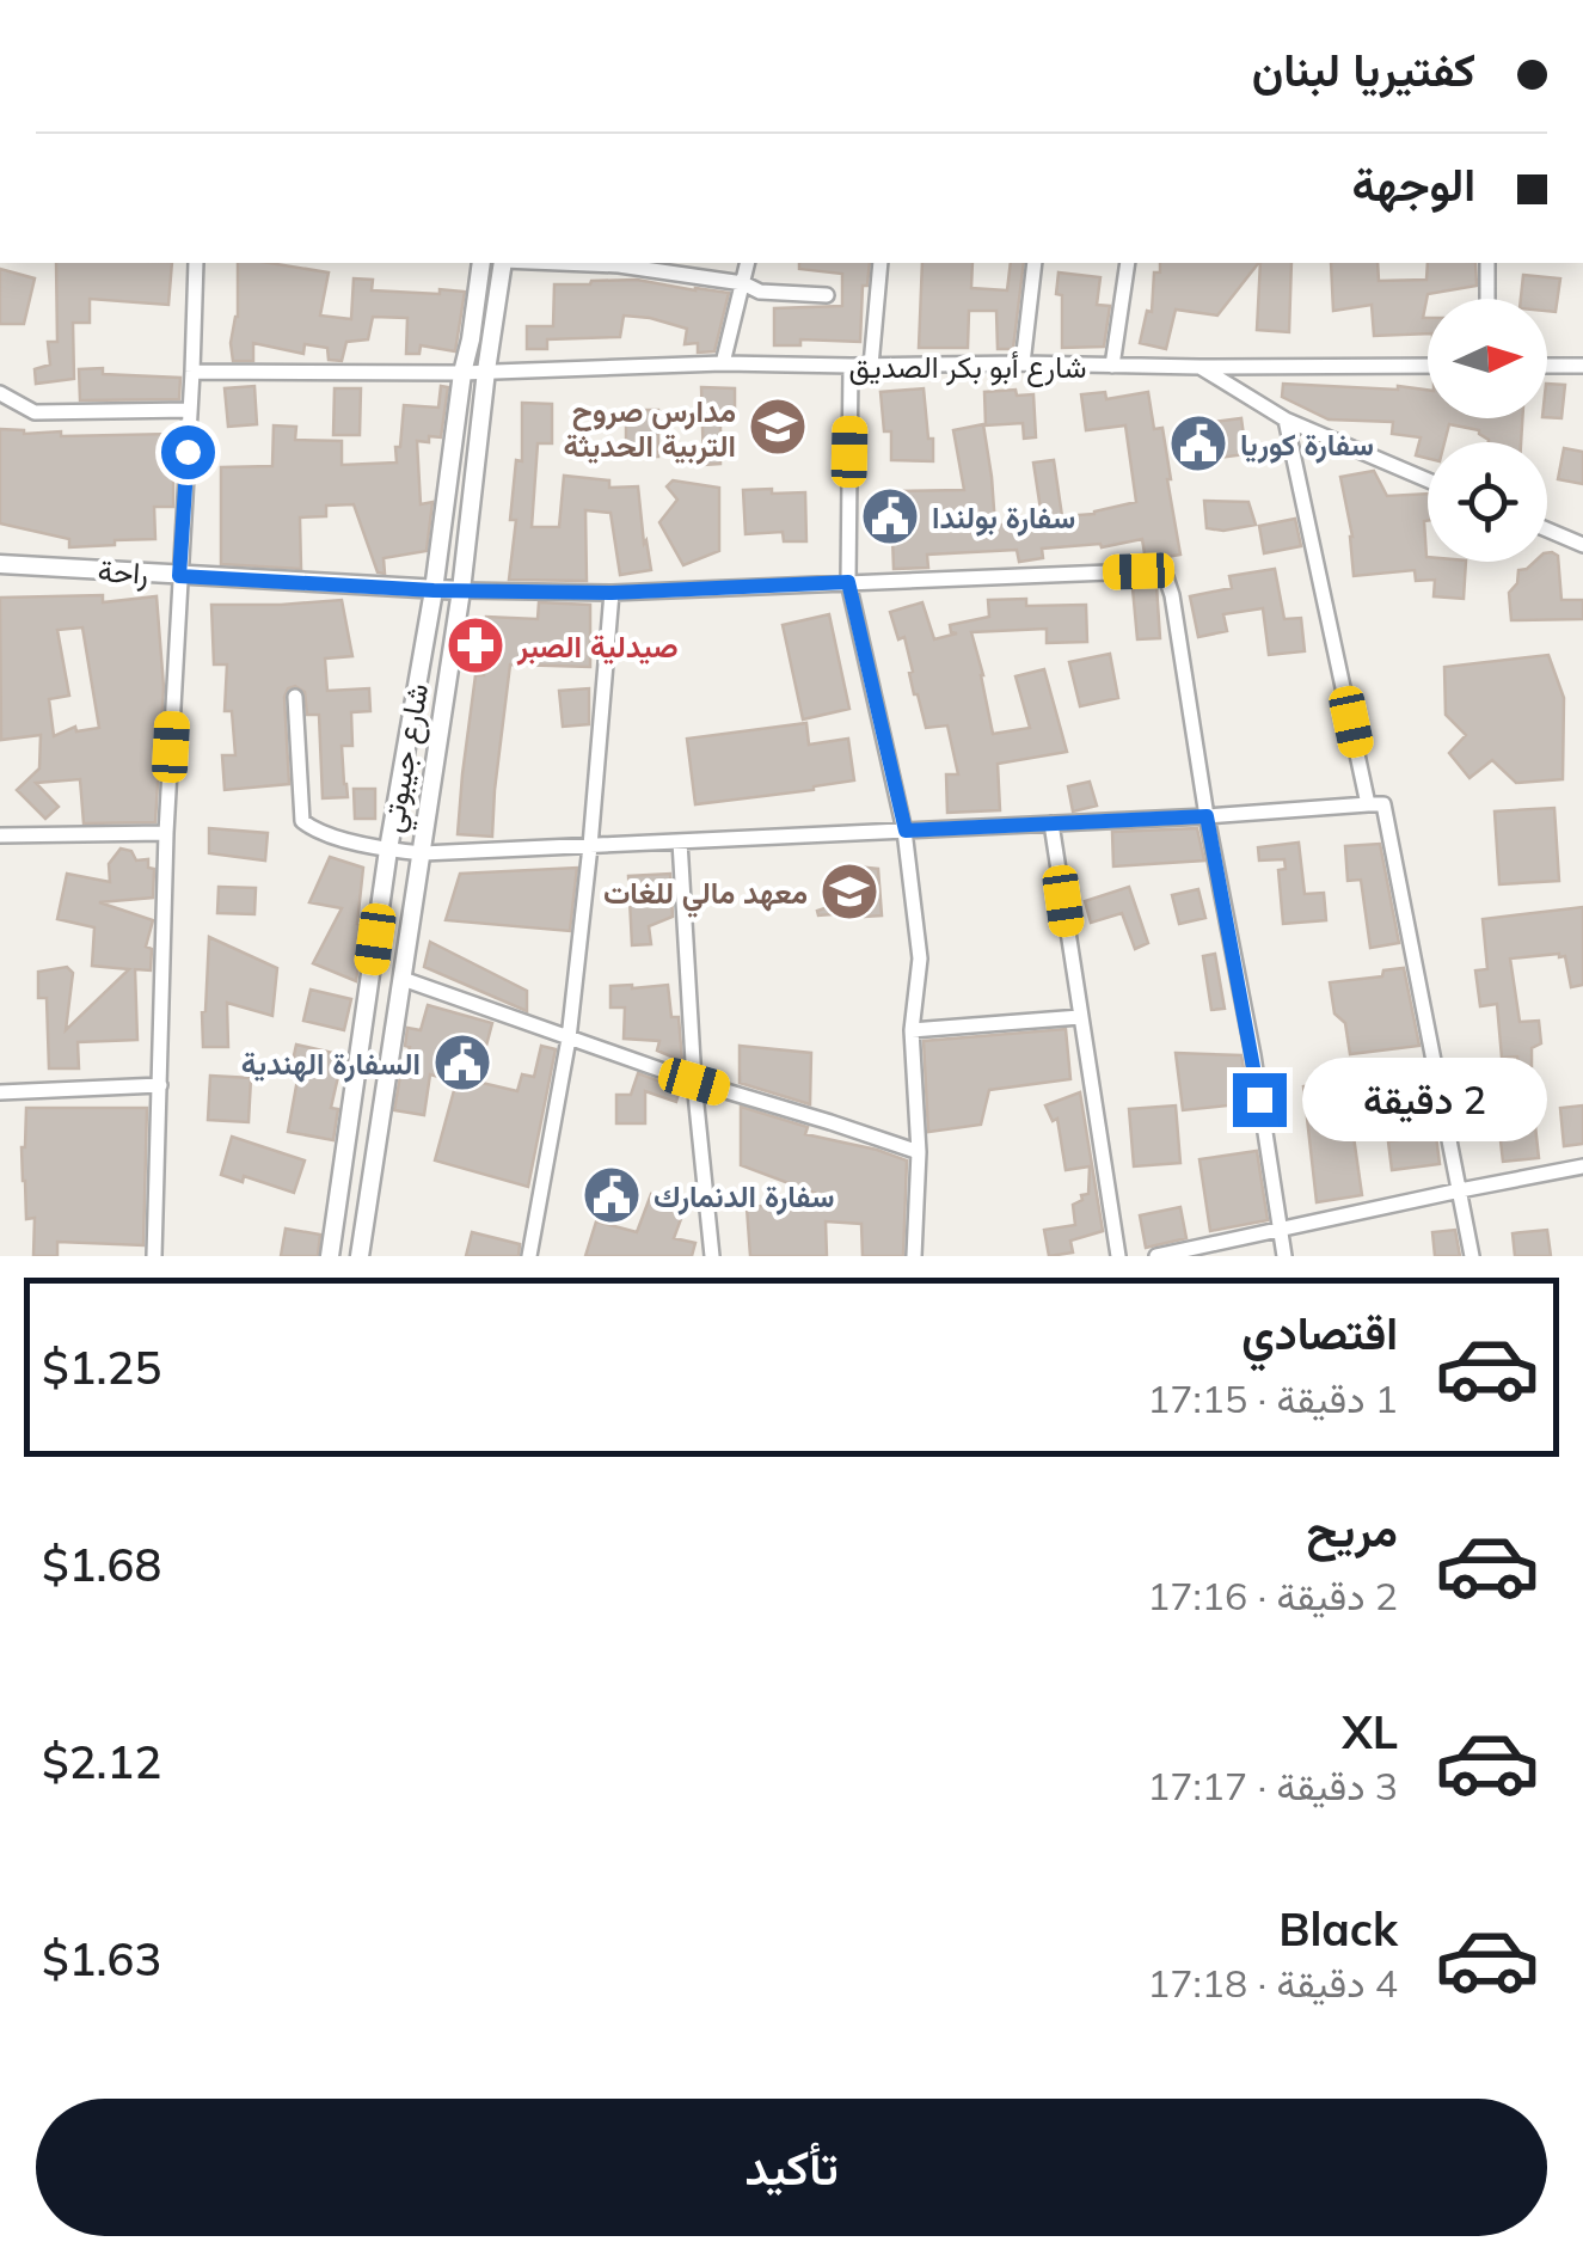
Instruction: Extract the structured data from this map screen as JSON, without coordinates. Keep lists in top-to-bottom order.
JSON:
{
  "streets": {
    "street": ["شارع أبو بكر الصديق", "راحة", "شارع جيبوتي"]
  },
  "crossings": [
    ["شارع أبو بكر الصديق", "شارع جيبوتي"],
    ["راحة", "شارع جيبوتي"]
  ],
  "places": {
    "school or university": ["مدارس صروح التربية الحديثة", "معهد مالي للغات"],
    "public building": [
      "سفارة كوريا",
      "سفارة بولندا",
      "السفارة الهندية",
      "سفارة الدنمارك"
    ],
    "pharmacy": ["صيدلية الصبر"]
  },
  "north": "right",
  "page": {
    "banner": ["كفتيريا لبنان", "الوجهة"],
    "bubble": "2 دقيقة",
    "list": [
      {
        "name": "اقتصادي",
        "note": "1 دقيقة · 17:15",
        "value": "$1.25"
      },
      {
        "name": "مريح",
        "note": "2 دقيقة · 17:16",
        "value": "$1.68"
      },
      {
        "name": "XL",
        "note": "3 دقيقة · 17:17",
        "value": "$2.12"
      },
      {
        "name": "Black",
        "note": "4 دقيقة · 17:18",
        "value": "$1.63"
      }
    ],
    "buttons": "تأكيد"
  }
}
